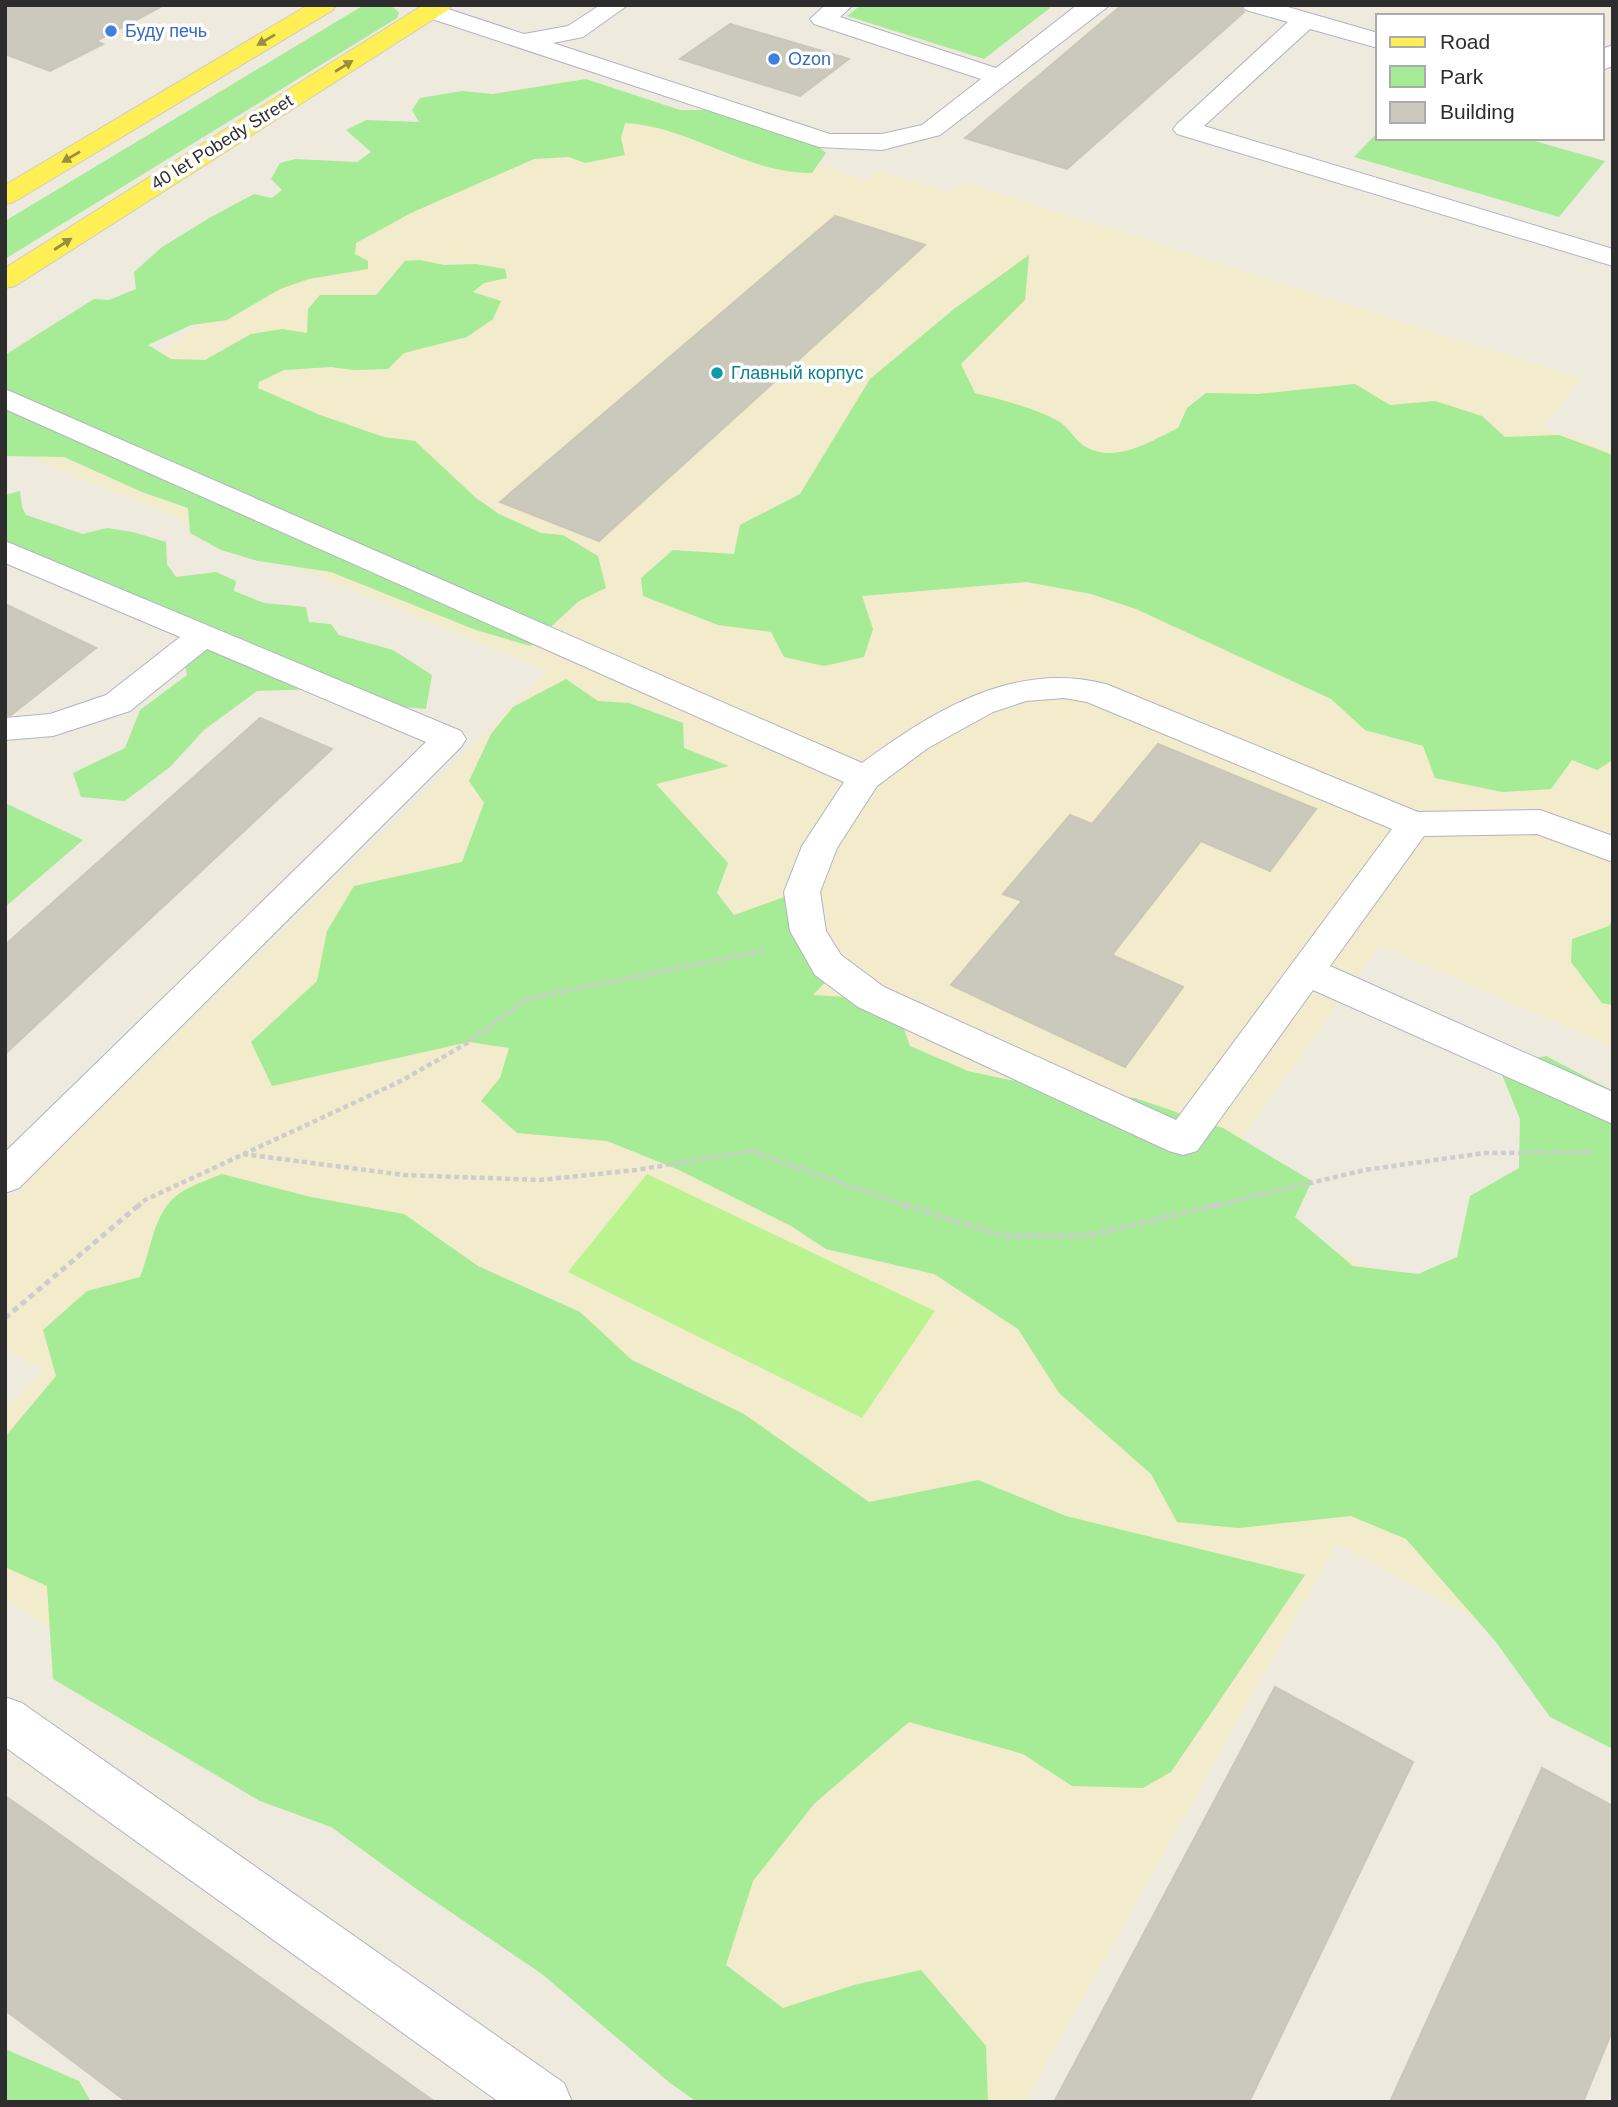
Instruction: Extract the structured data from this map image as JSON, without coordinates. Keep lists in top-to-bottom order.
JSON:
{
  "streets": {
    "main road": ["40 let Pobedy Street"]
  },
  "places": ["Буду печь", "Ozon", "Главный корпус"],
  "legend": ["Road", "Park", "Building"]
}
